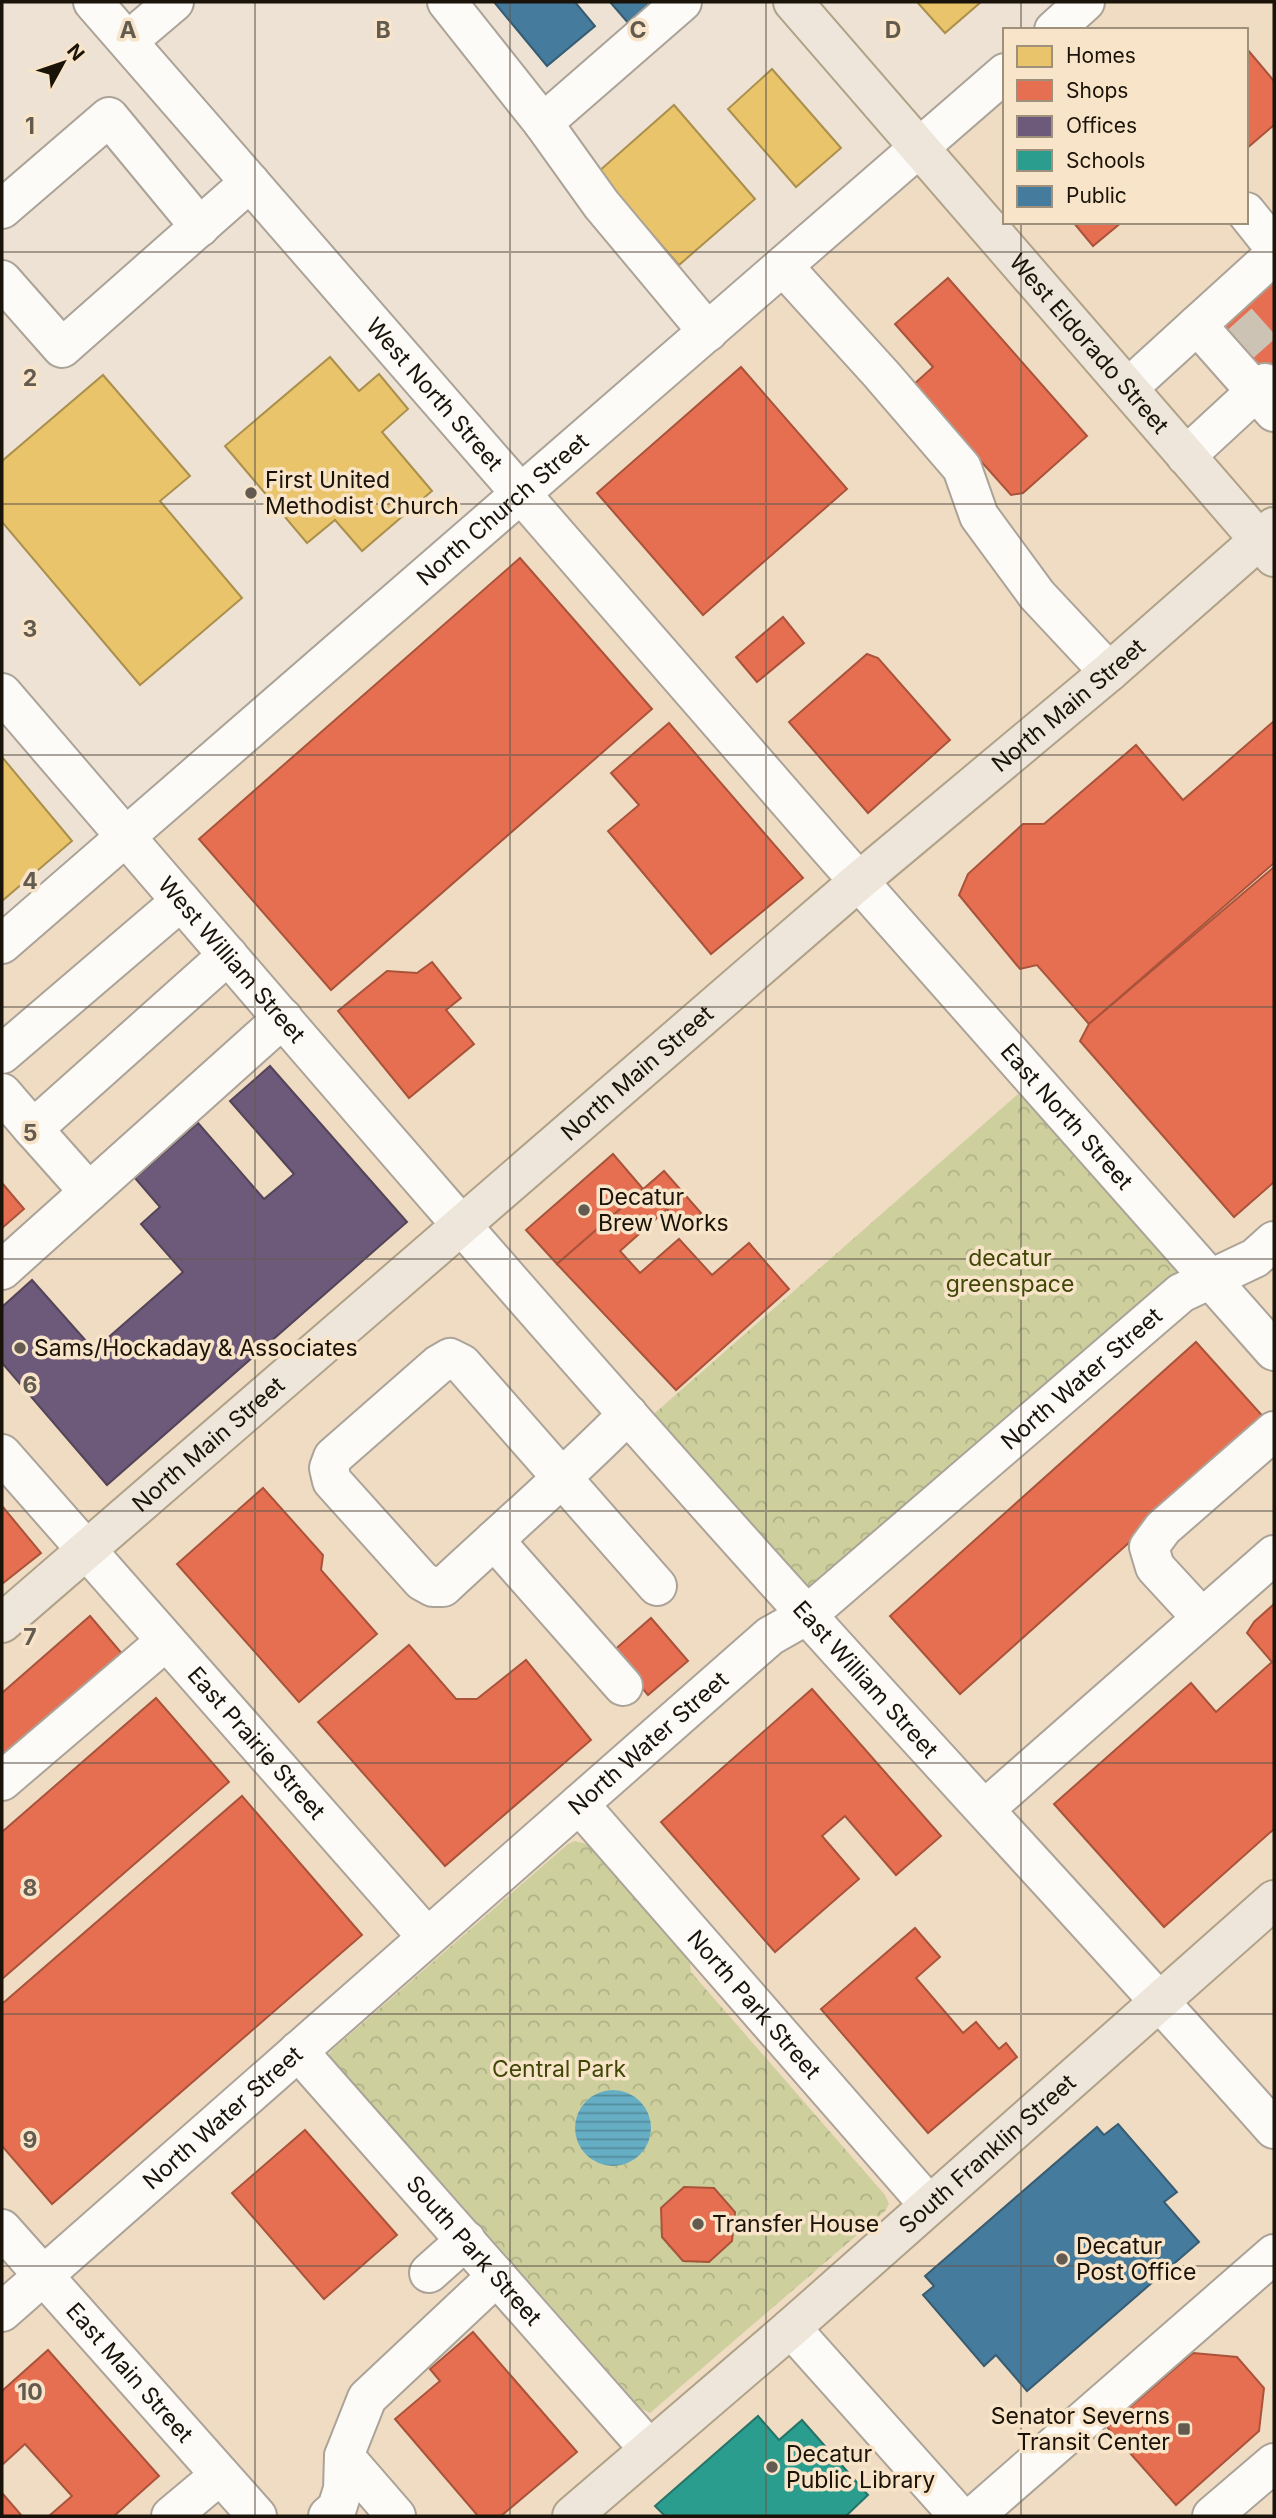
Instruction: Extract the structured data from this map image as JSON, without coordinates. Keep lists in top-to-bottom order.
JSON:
{
  "streets": {
    "main road": ["West Eldorado Street", "North Main Street", "South Franklin Street"],
    "street": [
      "West North Street",
      "North Church Street",
      "West William Street",
      "East North Street",
      "North Water Street",
      "East William Street",
      "East Prairie Street",
      "North Park Street",
      "South Park Street",
      "East Main Street"
    ]
  },
  "crossings": [
    ["West Eldorado Street", "North Church Street"],
    ["West Eldorado Street", "North Main Street"],
    ["West North Street", "North Church Street"],
    ["West North Street", "North Main Street"],
    ["West North Street", "East North Street"],
    ["North Church Street", "West William Street"],
    ["North Main Street", "West William Street"],
    ["North Main Street", "East North Street"],
    ["North Main Street", "East William Street"],
    ["North Main Street", "East Prairie Street"],
    ["West William Street", "East William Street"],
    ["East North Street", "North Water Street"],
    ["North Water Street", "East William Street"],
    ["North Water Street", "East Prairie Street"],
    ["North Water Street", "North Park Street"],
    ["North Water Street", "South Park Street"],
    ["North Water Street", "East Main Street"],
    ["East William Street", "South Franklin Street"],
    ["North Park Street", "South Franklin Street"],
    ["South Franklin Street", "South Park Street"]
  ],
  "parks": ["decatur greenspace", "Central Park"],
  "places": {
    "other": [
      "First United Methodist Church",
      "Decatur Brew Works",
      "Sams/Hockaday & Associates",
      "Transfer House",
      "Decatur Post Office",
      "Decatur Public Library"
    ],
    "transit": ["Senator Severns Transit Center"]
  },
  "legend": [
    "Homes",
    "Shops",
    "Offices",
    "Schools",
    "Public"
  ],
  "north": "top right",
  "grid": {
    "columns": [
      "A",
      "B",
      "C",
      "D"
    ],
    "rows": [
      "1",
      "2",
      "3",
      "4",
      "5",
      "6",
      "7",
      "8",
      "9",
      "10"
    ]
  }
}
